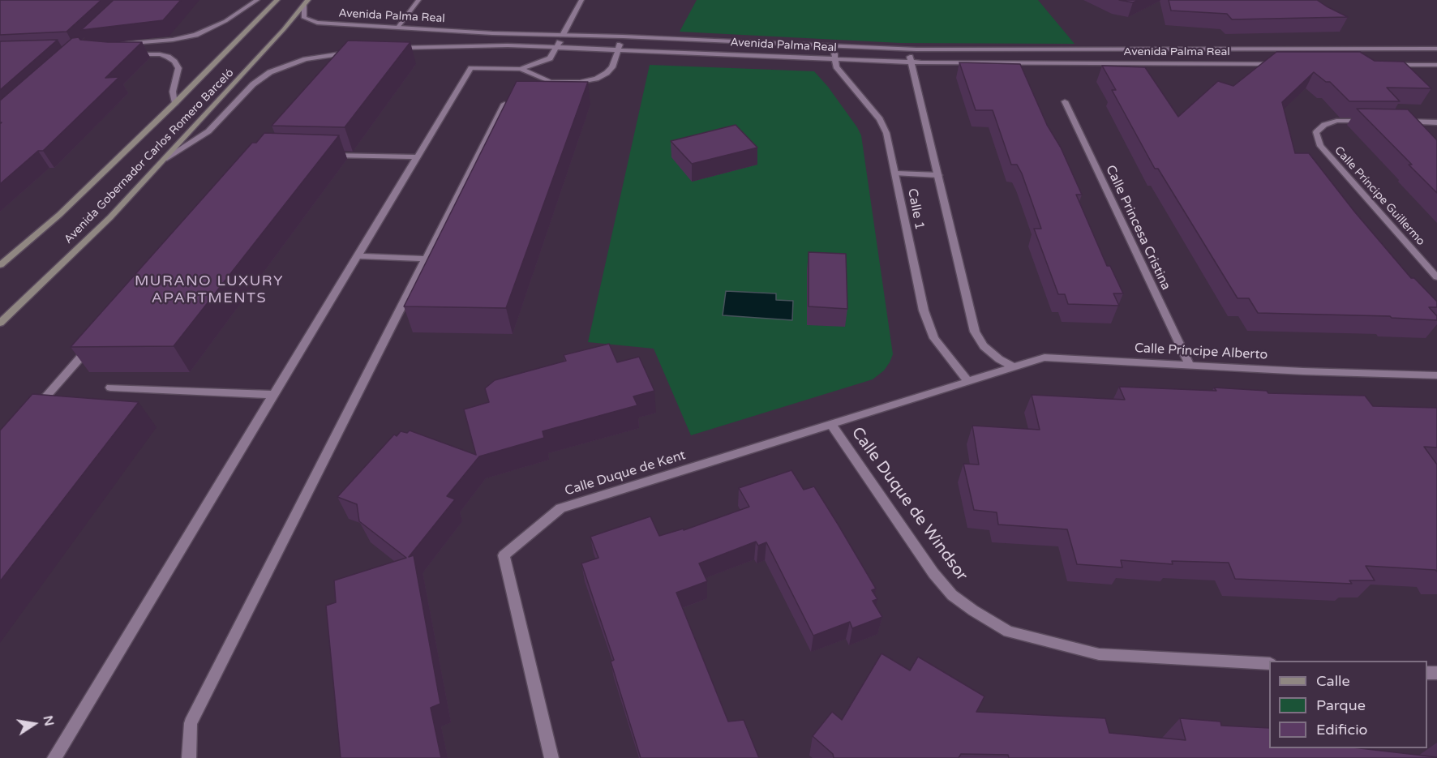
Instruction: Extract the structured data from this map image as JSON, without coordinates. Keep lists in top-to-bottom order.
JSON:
{
  "streets": {
    "main road": ["Avenida Gobernador Carlos Romero Barceló"],
    "street": [
      "Avenida Palma Real",
      "Calle Príncipe Guillermo",
      "Calle 1",
      "Calle Princesa Cristina",
      "Calle Príncipe Alberto",
      "Calle Duque de Kent",
      "Calle Duque de Windsor"
    ]
  },
  "crossings": [
    ["Avenida Palma Real", "Avenida Gobernador Carlos Romero Barceló"],
    ["Avenida Palma Real", "Calle 1"],
    ["Calle 1", "Calle Príncipe Alberto"],
    ["Calle 1", "Calle Duque de Kent"],
    ["Calle Princesa Cristina", "Calle Príncipe Alberto"],
    ["Calle Príncipe Alberto", "Calle Duque de Kent"],
    ["Calle Duque de Kent", "Calle Duque de Windsor"]
  ],
  "districts": ["MURANO LUXURY APARTMENTS"],
  "legend": ["Calle", "Parque", "Edificio"],
  "north": "right"
}
